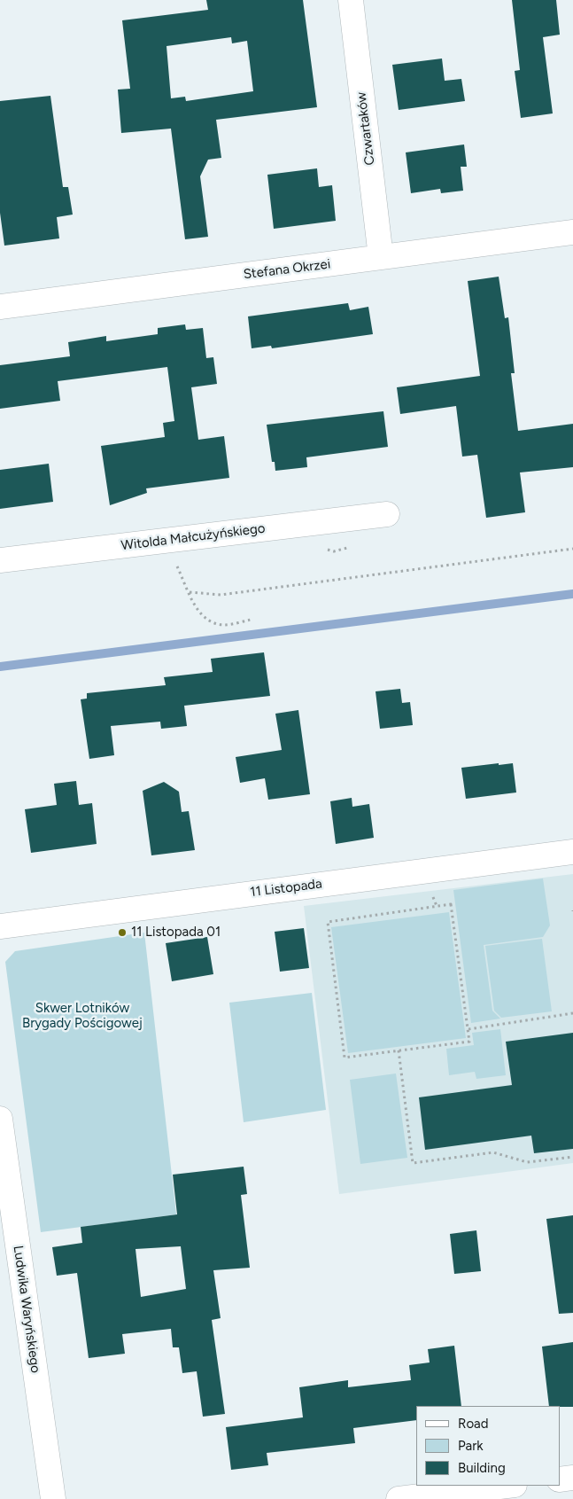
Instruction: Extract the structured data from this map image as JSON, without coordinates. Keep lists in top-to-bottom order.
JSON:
{
  "streets": {
    "street": [
      "Czwartaków",
      "Stefana Okrzei",
      "Witolda Małcużyńskiego",
      "11 Listopada",
      "Ludwika Waryńskiego"
    ]
  },
  "crossings": [
    ["Czwartaków", "Stefana Okrzei"]
  ],
  "parks": ["Skwer Lotników Brygady Pościgowej"],
  "places": ["11 Listopada 01"],
  "legend": ["Road", "Park", "Building"]
}
